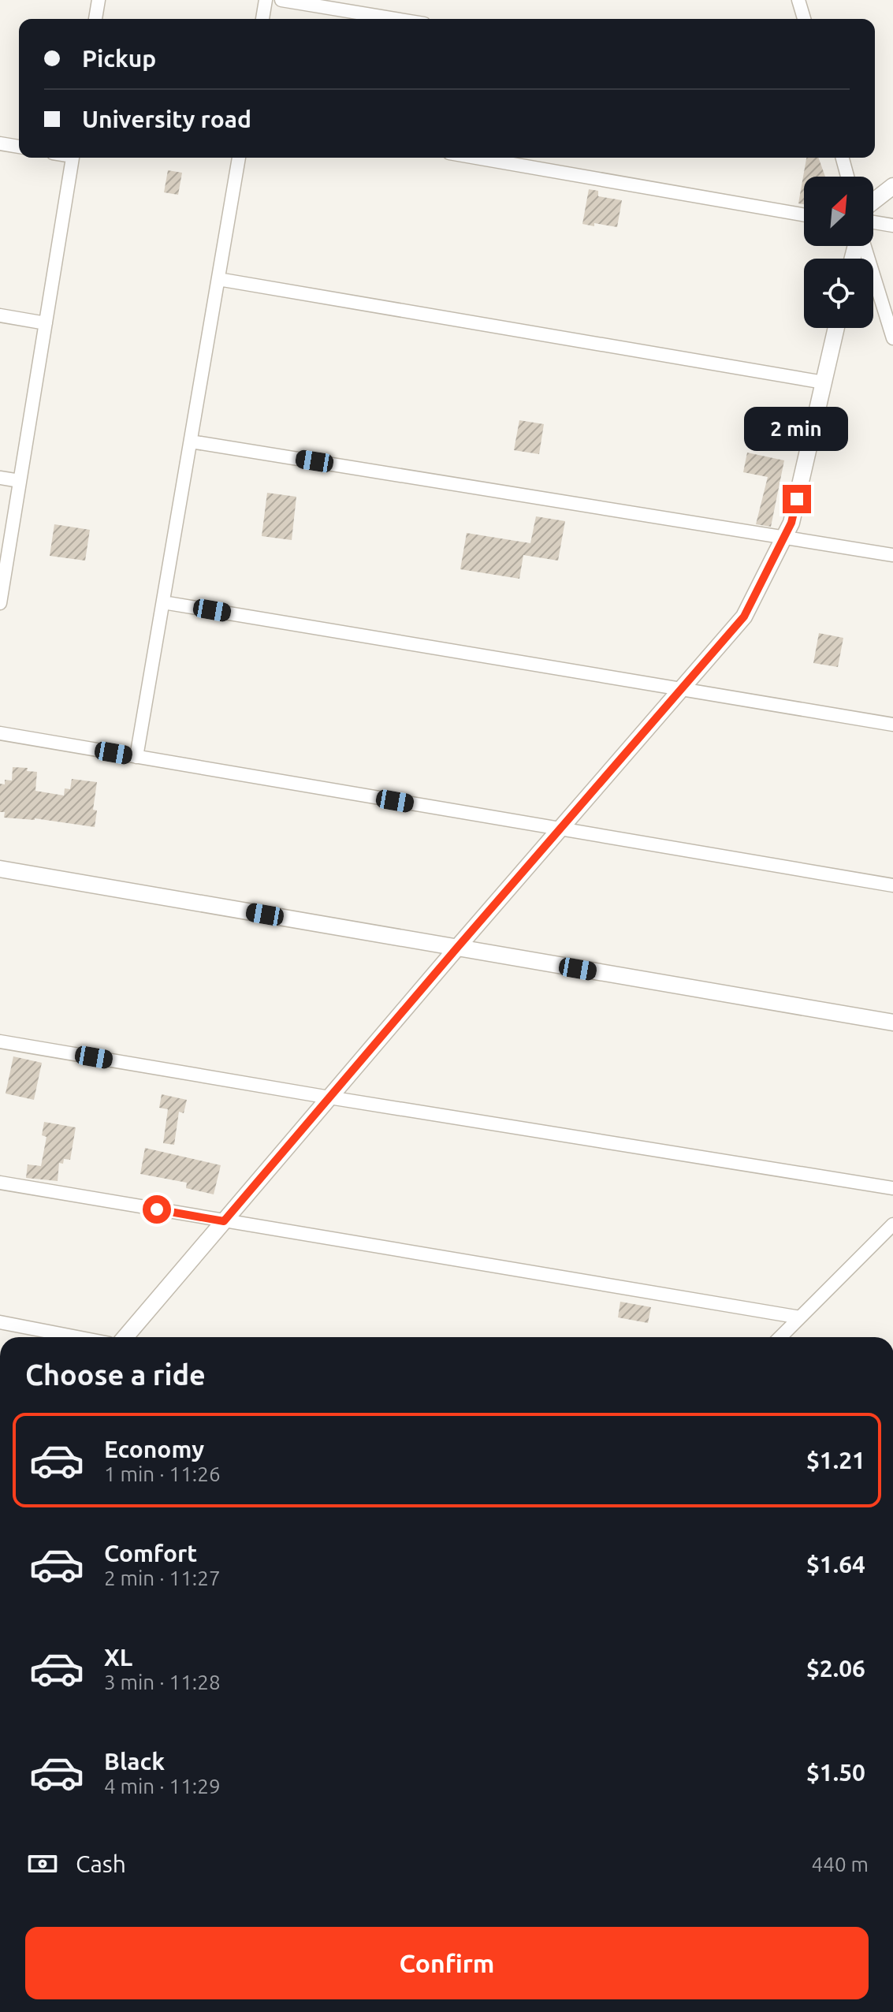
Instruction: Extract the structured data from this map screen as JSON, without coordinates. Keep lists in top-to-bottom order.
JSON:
{
  "north": "top right",
  "page": {
    "banner": ["Pickup", "University road"],
    "bubble": "2 min",
    "heading": "Choose a ride",
    "list": [
      {
        "name": "Economy",
        "note": "1 min · 11:26",
        "value": "$1.21"
      },
      {
        "name": "Comfort",
        "note": "2 min · 11:27",
        "value": "$1.64"
      },
      {
        "name": "XL",
        "note": "3 min · 11:28",
        "value": "$2.06"
      },
      {
        "name": "Black",
        "note": "4 min · 11:29",
        "value": "$1.50"
      }
    ],
    "pay": ["Cash", "440 m"],
    "buttons": "Confirm"
  }
}
